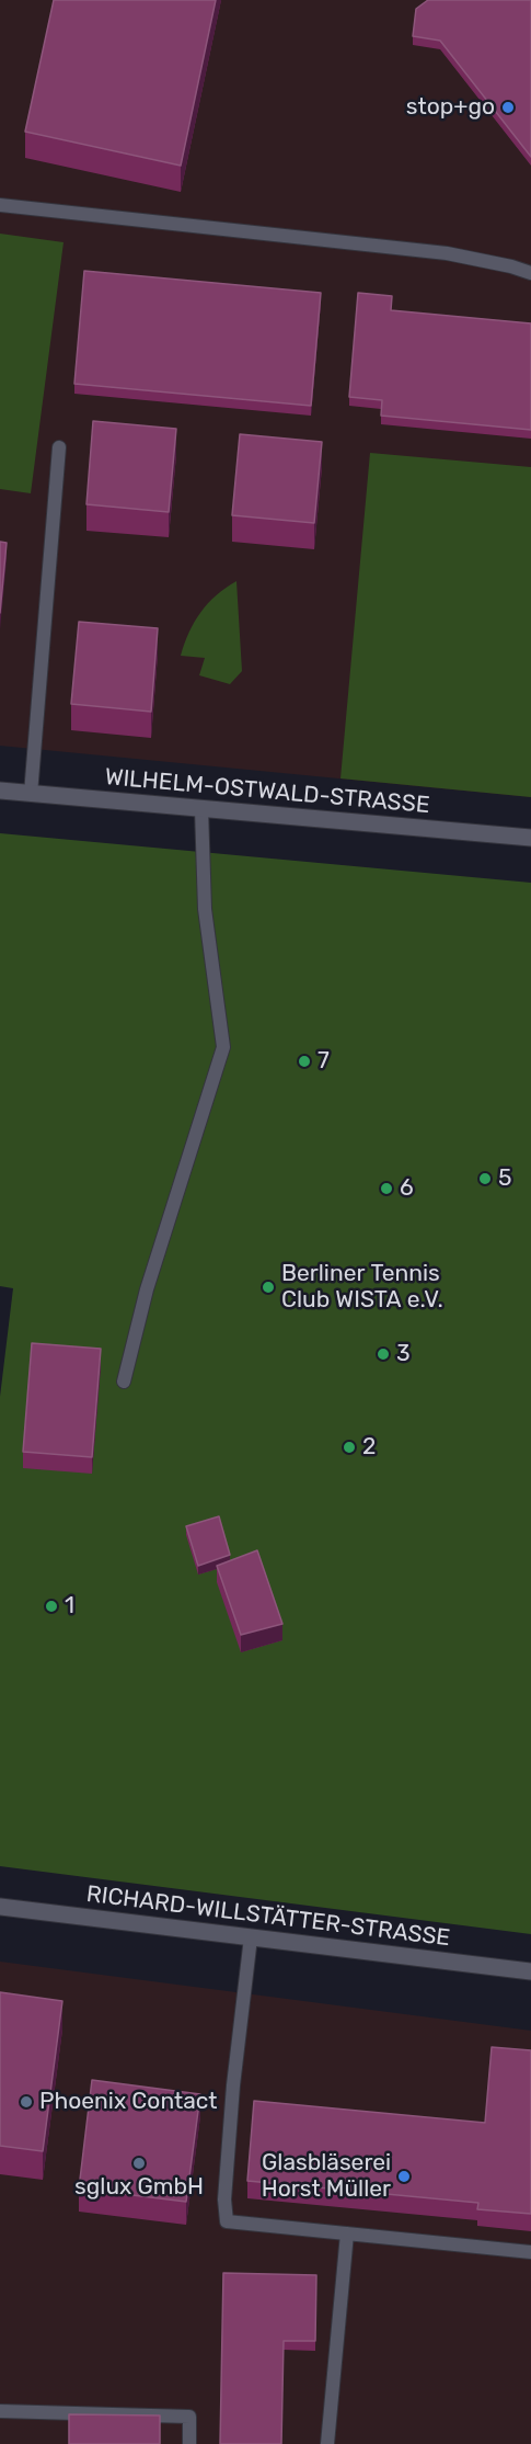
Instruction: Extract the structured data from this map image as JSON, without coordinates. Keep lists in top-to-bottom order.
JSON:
{
  "streets": {
    "street": ["WILHELM-OSTWALD-STRASSE", "RICHARD-WILLSTÄTTER-STRASSE"]
  },
  "places": [
    "stop+go",
    "7",
    "5",
    "6",
    "Berliner Tennis Club WISTA e.V.",
    "3",
    "2",
    "1",
    "Phoenix Contact",
    "sglux GmbH",
    "Glasbläserei Horst Müller"
  ]
}
